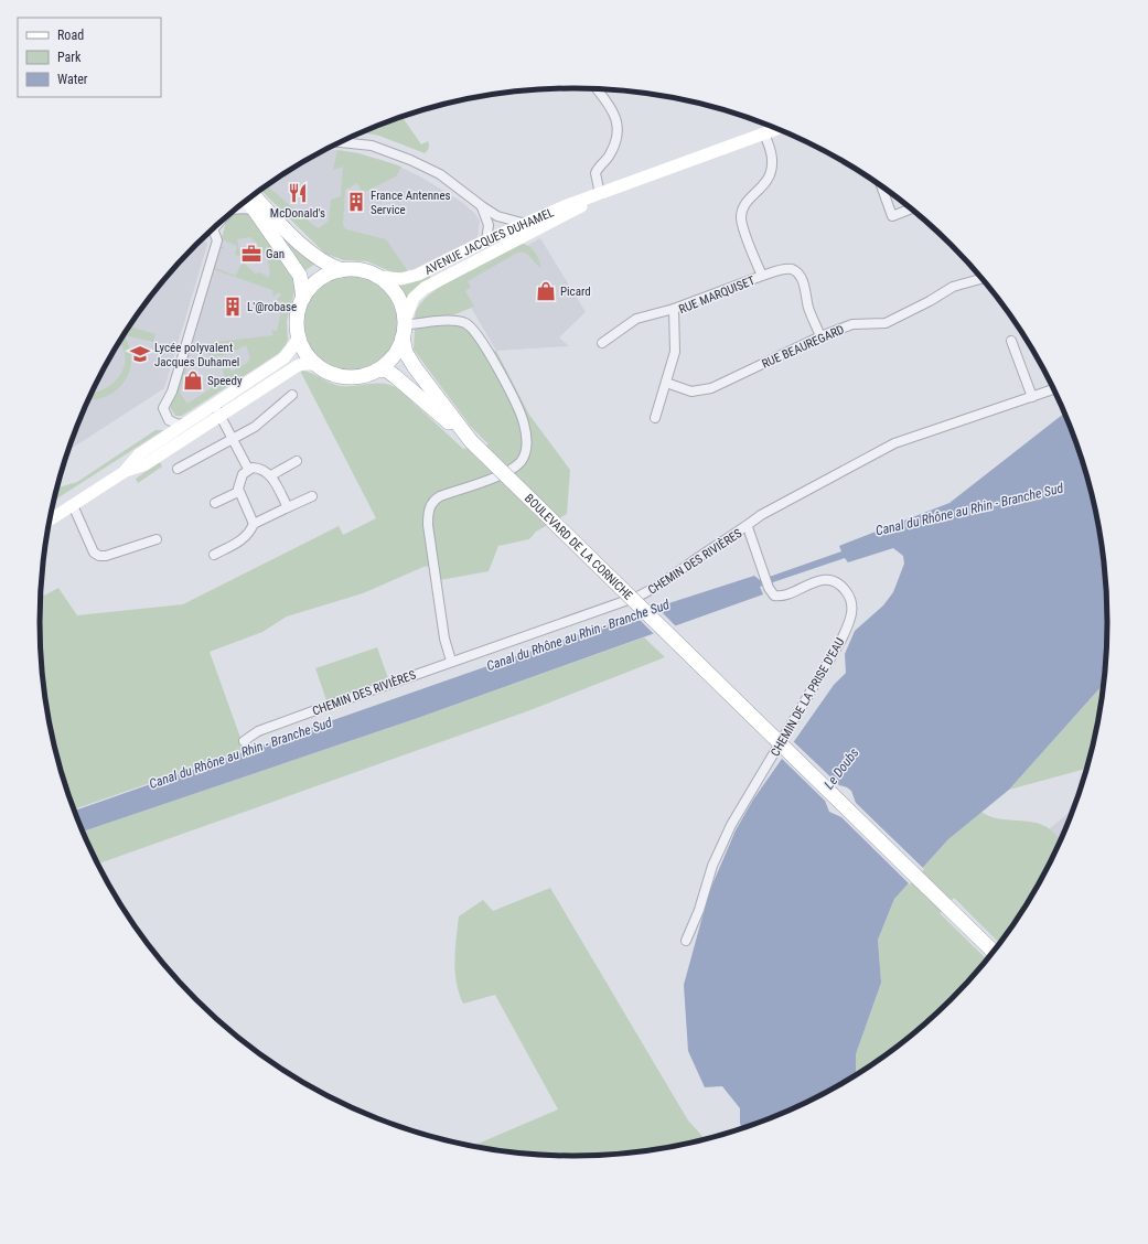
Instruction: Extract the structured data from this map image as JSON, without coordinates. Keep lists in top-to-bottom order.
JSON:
{
  "streets": {
    "main road": ["AVENUE JACQUES DUHAMEL", "BOULEVARD DE LA CORNICHE"],
    "street": [
      "RUE MARQUISET",
      "RUE BEAUREGARD",
      "CHEMIN DES RIVIÈRES",
      "CHEMIN DE LA PRISE D'EAU"
    ]
  },
  "crossings": [
    ["AVENUE JACQUES DUHAMEL", "RUE MARQUISET"],
    ["AVENUE JACQUES DUHAMEL", "BOULEVARD DE LA CORNICHE"],
    ["RUE MARQUISET", "RUE BEAUREGARD"],
    ["CHEMIN DES RIVIÈRES", "CHEMIN DE LA PRISE D'EAU"]
  ],
  "water": ["Canal du Rhône au Rhin - Branche Sud", "Le Doubs"],
  "places": {
    "restaurant": ["McDonald's"],
    "building": ["France Antennes Service", "L'@robase"],
    "office": ["Gan"],
    "shop": ["Picard", "Speedy"],
    "school or university": ["Lycée polyvalent Jacques Duhamel"]
  },
  "legend": ["Road", "Park", "Water"]
}
